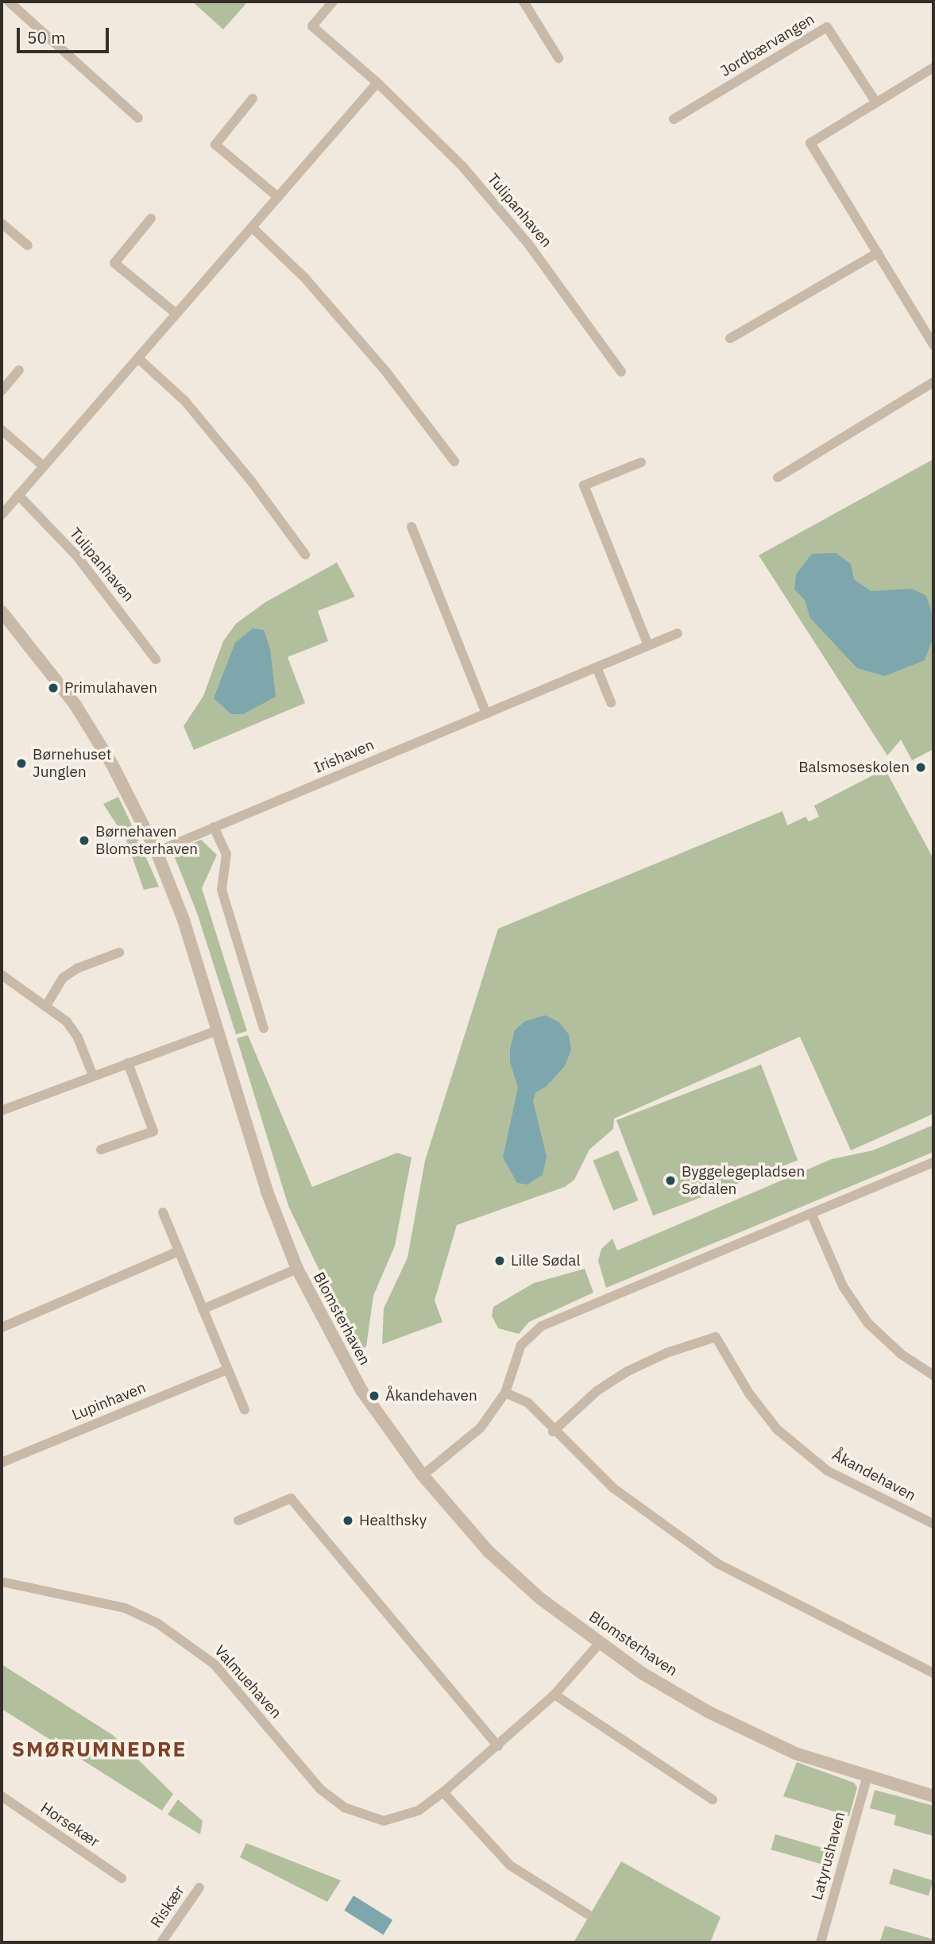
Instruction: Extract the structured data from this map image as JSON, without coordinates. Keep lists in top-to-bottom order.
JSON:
{
  "streets": {
    "street": [
      "Jordbærvangen",
      "Tulipanhaven",
      "Irishaven",
      "Blomsterhaven",
      "Lupinhaven",
      "Åkandehaven",
      "Valmuehaven",
      "Horsekær",
      "Latyrushaven",
      "Riskær"
    ]
  },
  "crossings": [
    ["Irishaven", "Blomsterhaven"],
    ["Blomsterhaven", "Valmuehaven"],
    ["Blomsterhaven", "Latyrushaven"]
  ],
  "districts": ["SMØRUMNEDRE"],
  "places": [
    "Primulahaven",
    "Børnehuset Junglen",
    "Balsmoseskolen",
    "Børnehaven Blomsterhaven",
    "Byggelegepladsen Sødalen",
    "Lille Sødal",
    "Åkandehaven",
    "Healthsky"
  ],
  "scale_bar": "50 m"
}
